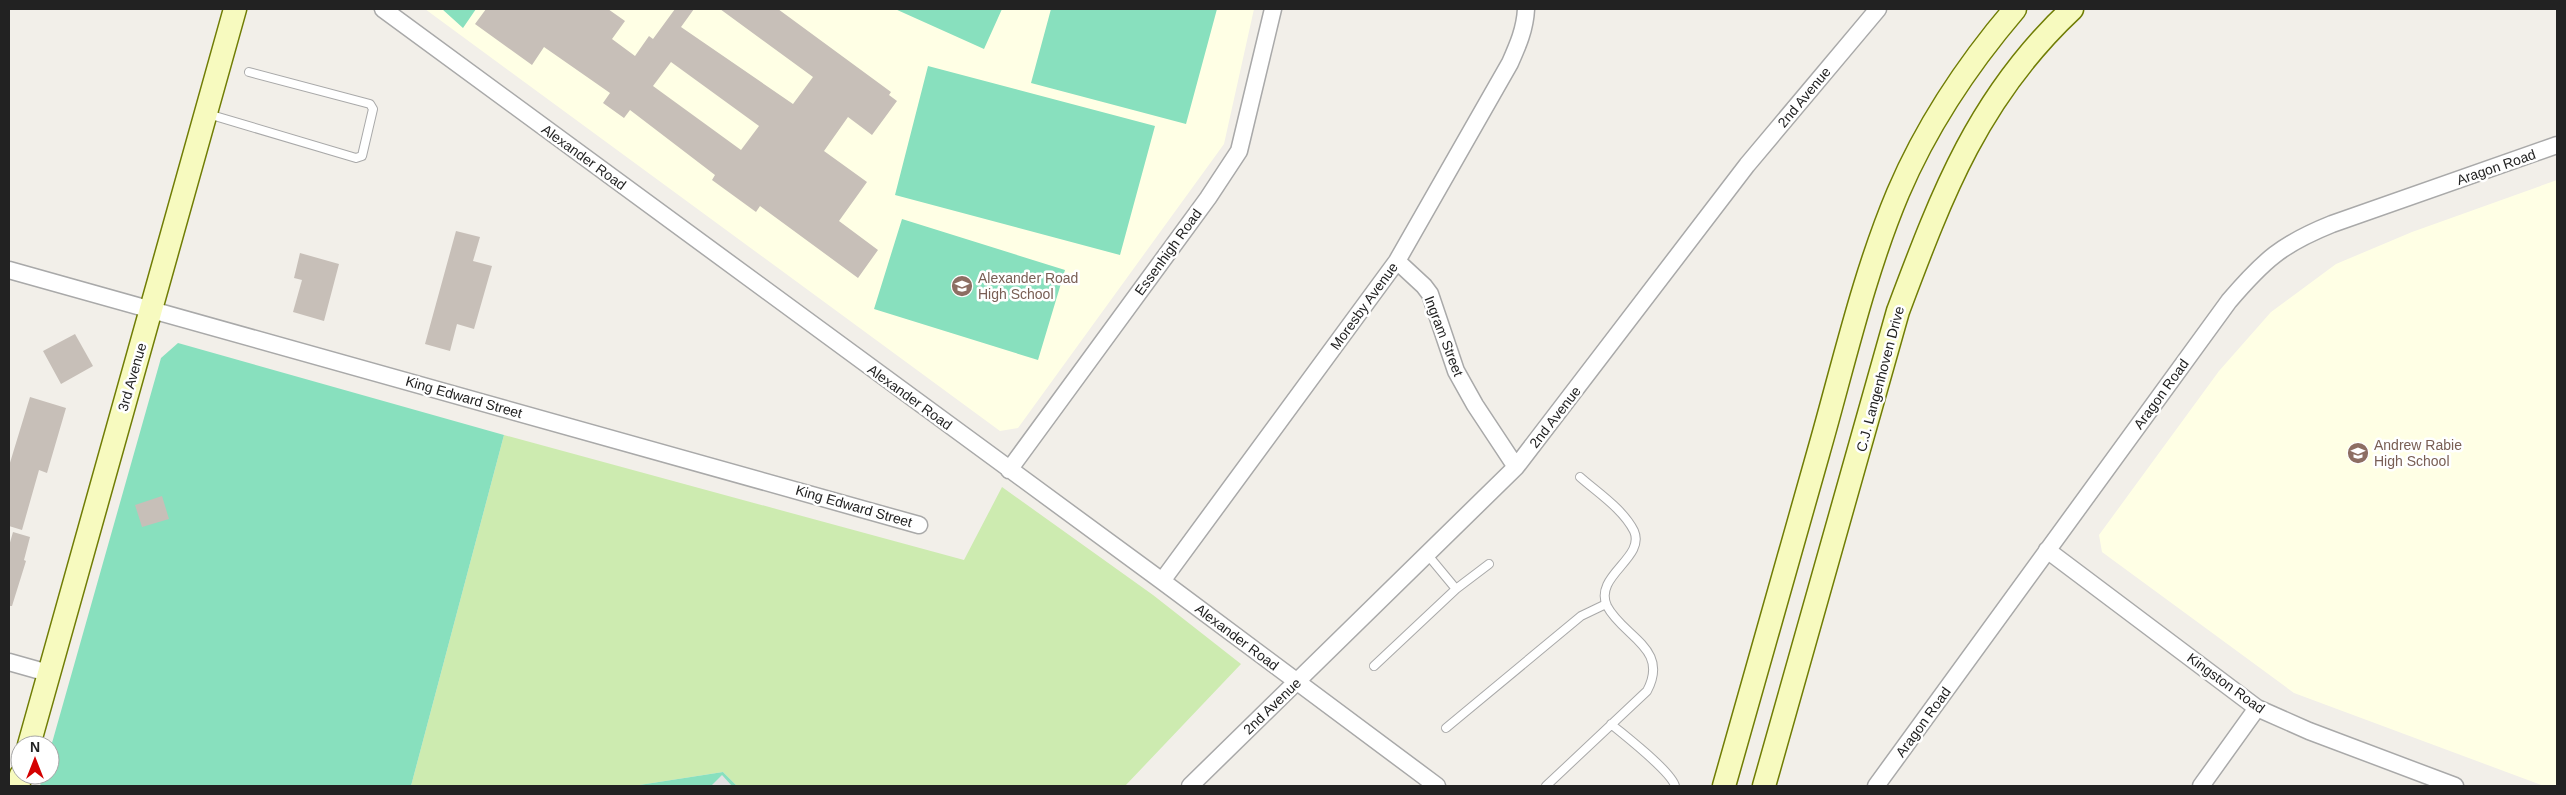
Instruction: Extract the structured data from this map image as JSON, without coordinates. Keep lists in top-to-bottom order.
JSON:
{
  "streets": {
    "main road": ["3rd Avenue", "C.J. Langenhoven Drive"],
    "street": [
      "2nd Avenue",
      "Alexander Road",
      "Aragon Road",
      "Essenhigh Road",
      "Moresby Avenue",
      "Ingram Street",
      "King Edward Street",
      "Kingston Road"
    ]
  },
  "crossings": [
    ["2nd Avenue", "Alexander Road"],
    ["2nd Avenue", "Ingram Street"],
    ["Alexander Road", "Essenhigh Road"],
    ["Alexander Road", "Moresby Avenue"],
    ["Aragon Road", "Kingston Road"],
    ["Moresby Avenue", "Ingram Street"],
    ["3rd Avenue", "King Edward Street"]
  ],
  "places": {
    "school or university": ["Alexander Road High School", "Andrew Rabie High School"]
  },
  "north": "top"
}
